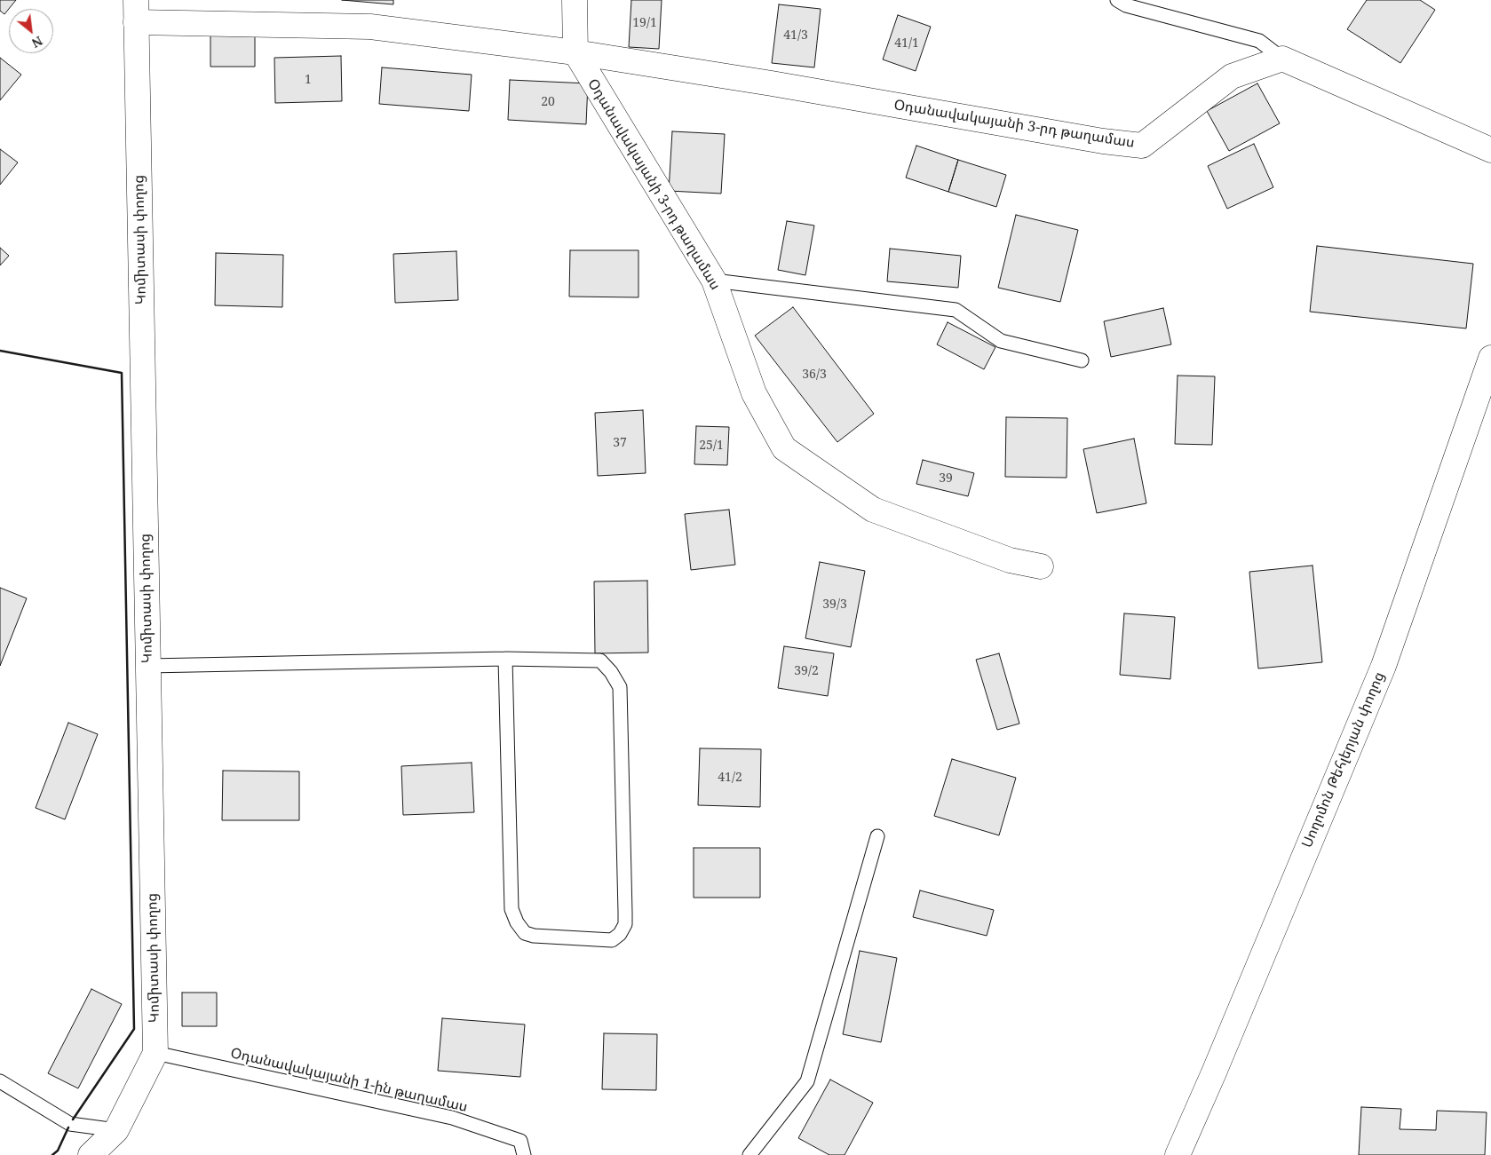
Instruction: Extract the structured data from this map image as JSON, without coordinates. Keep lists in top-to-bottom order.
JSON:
{
  "streets": {
    "street": ["Օդանավակայանի 3-րդ թաղամաս", "Կոմիտասի փողոց", "Սողոմոն Թեհլերյան փողոց"],
    "lane": ["Օդանավակայանի 1-ին թաղամաս"]
  },
  "crossings": [
    ["Օդանավակայանի 3-րդ թաղամաս", "Կոմիտասի փողոց"],
    ["Կոմիտասի փողոց", "Օդանավակայանի 1-ին թաղամաս"]
  ],
  "house_numbers": [
    "19/1",
    "41/3",
    "41/1",
    "1",
    "20",
    "36/3",
    "37",
    "25/1",
    "39",
    "39/3",
    "39/2",
    "41/2"
  ],
  "north": "bottom right"
}
